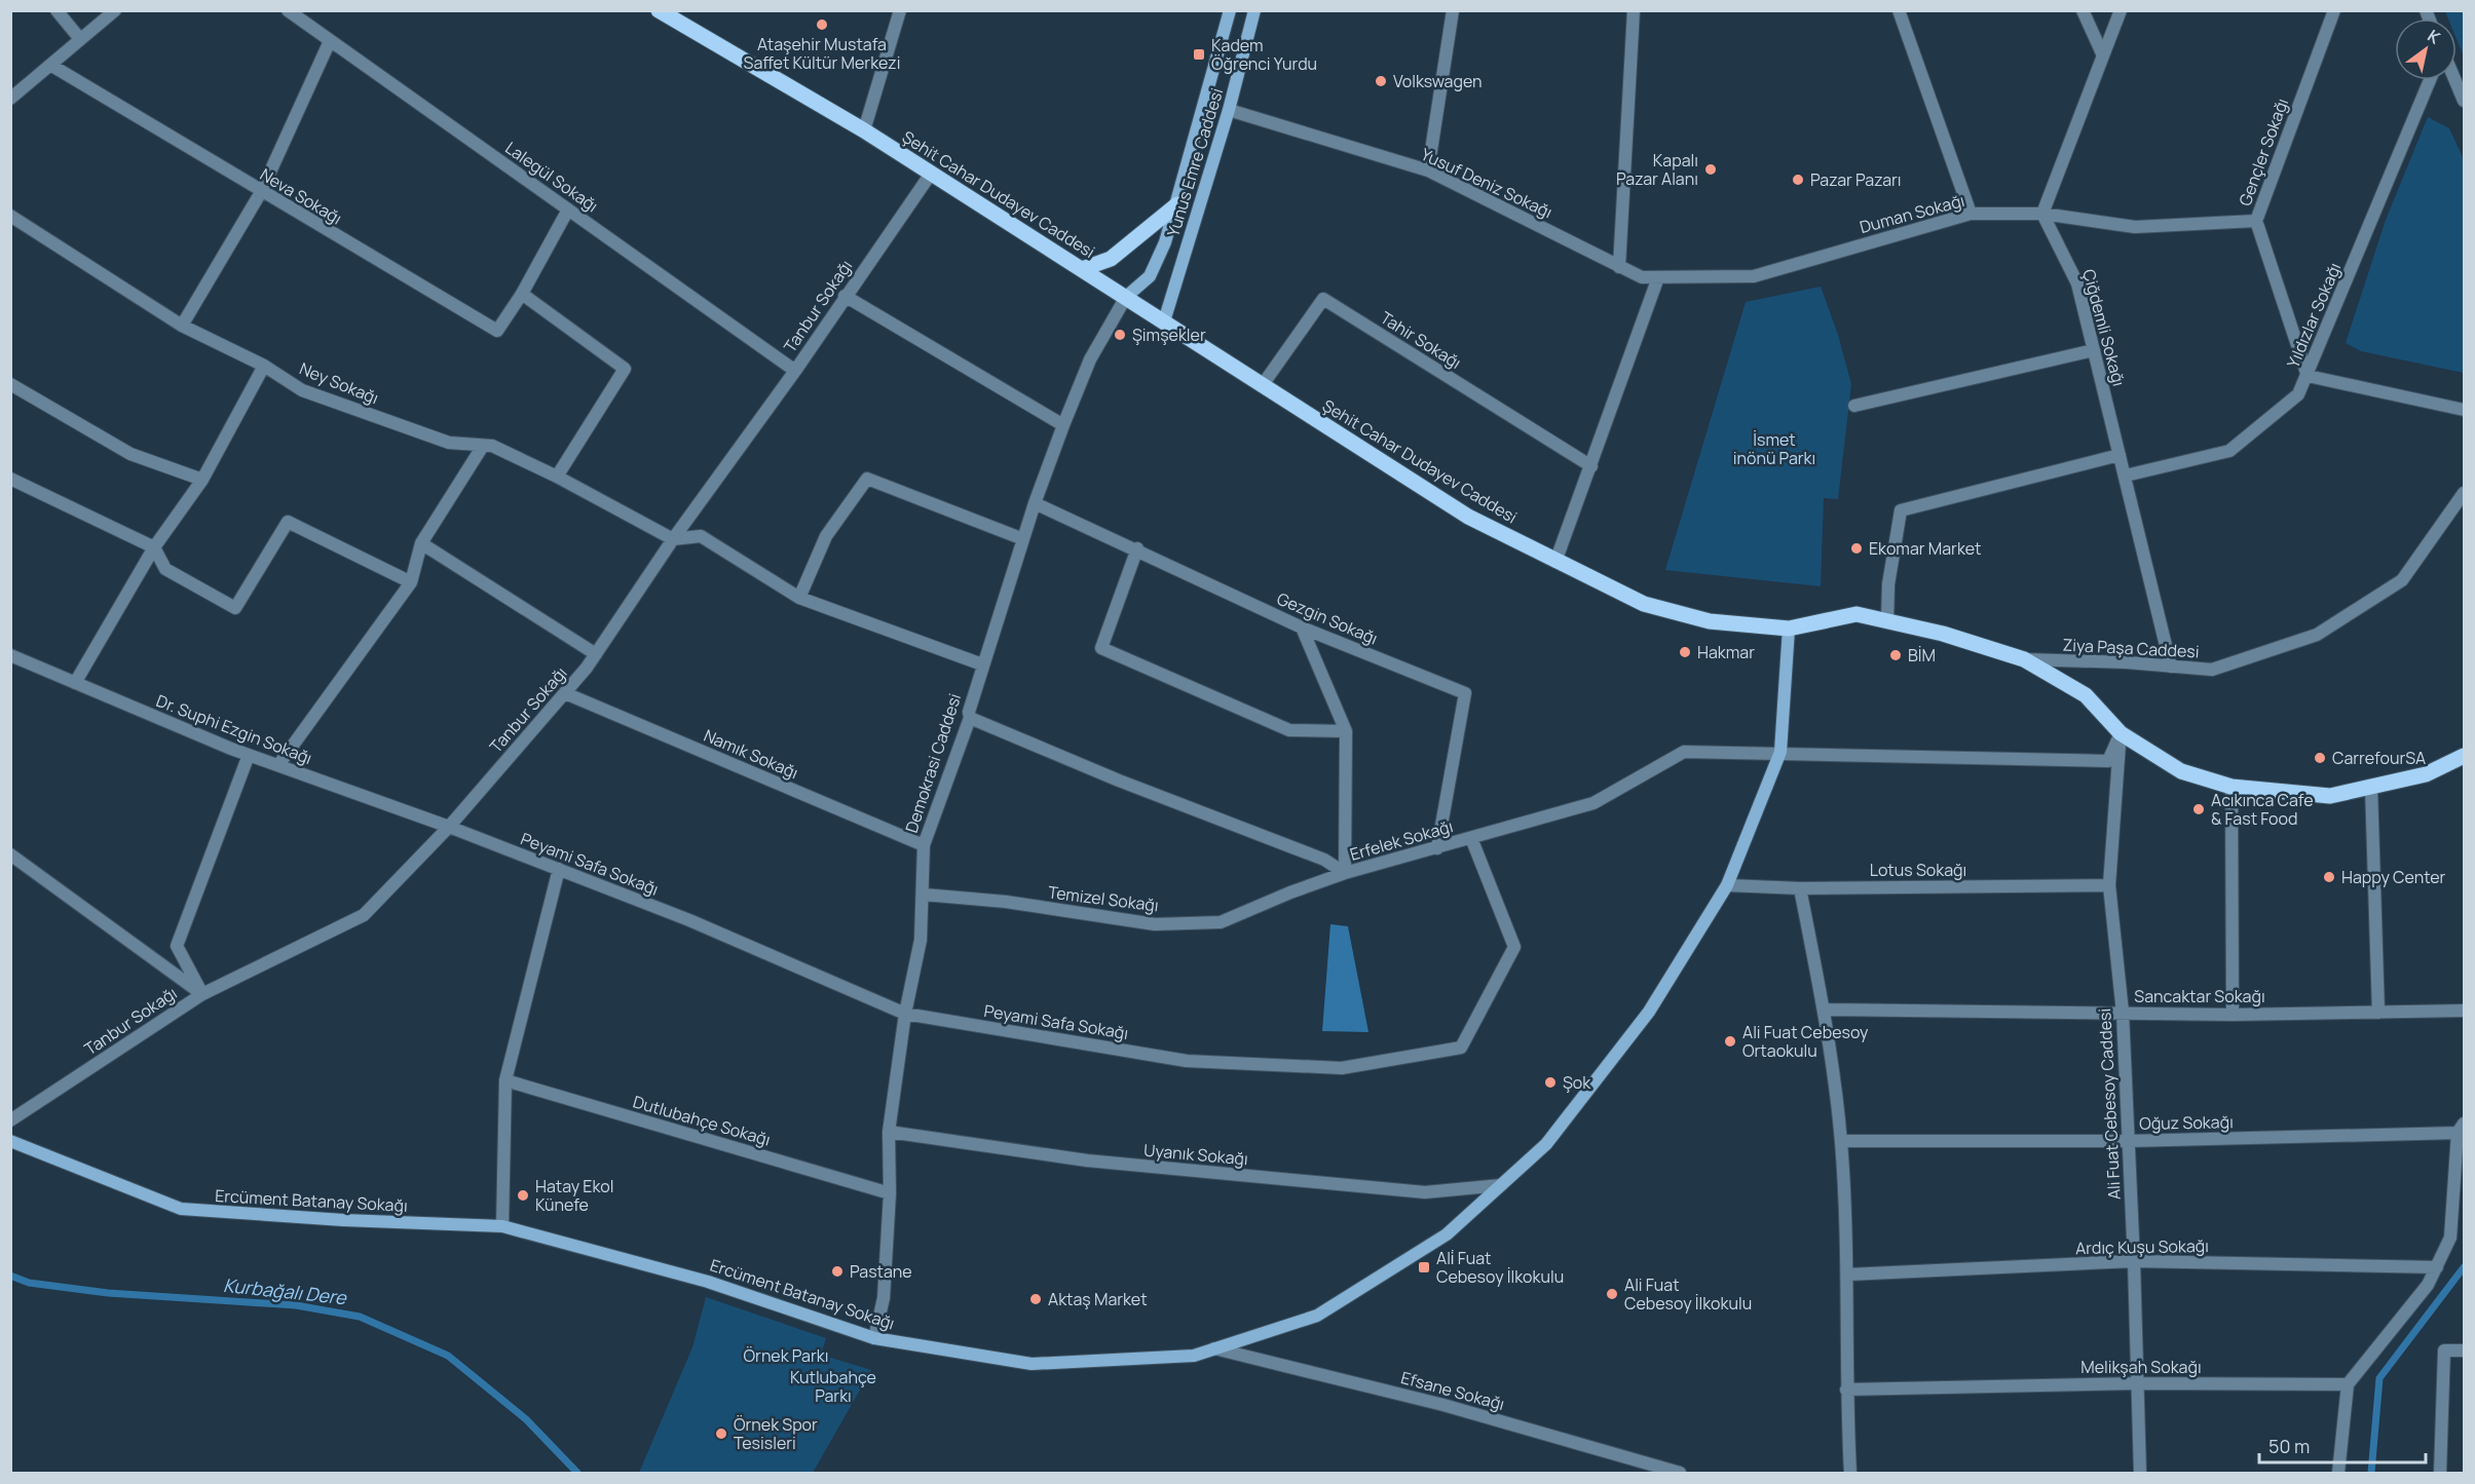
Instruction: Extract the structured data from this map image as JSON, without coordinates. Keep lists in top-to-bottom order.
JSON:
{
  "streets": {
    "main road": ["Şehit Cahar Dudayev Caddesi"],
    "street": [
      "Gençler Sokağı",
      "Yunus Emre Caddesi",
      "Lalegül Sokağı",
      "Yusuf Deniz Sokağı",
      "Neva Sokağı",
      "Duman Sokağı",
      "Tanbur Sokağı",
      "Yıldızlar Sokağı",
      "Çiğdemli Sokağı",
      "Tahir Sokağı",
      "Ney Sokağı",
      "Gezgin Sokağı",
      "Ziya Paşa Caddesi",
      "Dr. Suphi Ezgin Sokağı",
      "Namık Sokağı",
      "Demokrasi Caddesi",
      "Erfelek Sokağı",
      "Peyami Safa Sokağı",
      "Lotus Sokağı",
      "Temizel Sokağı",
      "Sancaktar Sokağı",
      "Ali Fuat Cebesoy Caddesi",
      "Dutlubahçe Sokağı",
      "Oğuz Sokağı",
      "Uyanık Sokağı",
      "Ercüment Batanay Sokağı",
      "Ardıç Kuşu Sokağı",
      "Melikşah Sokağı",
      "Efsane Sokağı"
    ]
  },
  "crossings": [
    ["Gençler Sokağı", "Duman Sokağı"],
    ["Gençler Sokağı", "Yıldızlar Sokağı"],
    ["Yunus Emre Caddesi", "Yusuf Deniz Sokağı"],
    ["Yunus Emre Caddesi", "Şehit Cahar Dudayev Caddesi"],
    ["Yunus Emre Caddesi", "Demokrasi Caddesi"],
    ["Lalegül Sokağı", "Tanbur Sokağı"],
    ["Yusuf Deniz Sokağı", "Duman Sokağı"],
    ["Şehit Cahar Dudayev Caddesi", "Tanbur Sokağı"],
    ["Şehit Cahar Dudayev Caddesi", "Tahir Sokağı"],
    ["Şehit Cahar Dudayev Caddesi", "Ziya Paşa Caddesi"],
    ["Şehit Cahar Dudayev Caddesi", "Demokrasi Caddesi"],
    ["Şehit Cahar Dudayev Caddesi", "Erfelek Sokağı"],
    ["Şehit Cahar Dudayev Caddesi", "Ali Fuat Cebesoy Caddesi"],
    ["Şehit Cahar Dudayev Caddesi", "Ercüment Batanay Sokağı"],
    ["Duman Sokağı", "Çiğdemli Sokağı"],
    ["Tanbur Sokağı", "Ney Sokağı"],
    ["Tanbur Sokağı", "Dr. Suphi Ezgin Sokağı"],
    ["Tanbur Sokağı", "Namık Sokağı"],
    ["Tanbur Sokağı", "Peyami Safa Sokağı"],
    ["Yıldızlar Sokağı", "Çiğdemli Sokağı"],
    ["Çiğdemli Sokağı", "Ziya Paşa Caddesi"],
    ["Gezgin Sokağı", "Demokrasi Caddesi"],
    ["Gezgin Sokağı", "Erfelek Sokağı"],
    ["Dr. Suphi Ezgin Sokağı", "Peyami Safa Sokağı"],
    ["Namık Sokağı", "Demokrasi Caddesi"],
    ["Demokrasi Caddesi", "Erfelek Sokağı"],
    ["Demokrasi Caddesi", "Peyami Safa Sokağı"],
    ["Demokrasi Caddesi", "Temizel Sokağı"],
    ["Demokrasi Caddesi", "Dutlubahçe Sokağı"],
    ["Demokrasi Caddesi", "Uyanık Sokağı"],
    ["Demokrasi Caddesi", "Ercüment Batanay Sokağı"],
    ["Erfelek Sokağı", "Peyami Safa Sokağı"],
    ["Erfelek Sokağı", "Temizel Sokağı"],
    ["Erfelek Sokağı", "Ali Fuat Cebesoy Caddesi"],
    ["Erfelek Sokağı", "Ercüment Batanay Sokağı"],
    ["Lotus Sokağı", "Ali Fuat Cebesoy Caddesi"],
    ["Lotus Sokağı", "Ercüment Batanay Sokağı"],
    ["Sancaktar Sokağı", "Ali Fuat Cebesoy Caddesi"],
    ["Ali Fuat Cebesoy Caddesi", "Oğuz Sokağı"],
    ["Ali Fuat Cebesoy Caddesi", "Ardıç Kuşu Sokağı"],
    ["Ali Fuat Cebesoy Caddesi", "Melikşah Sokağı"],
    ["Uyanık Sokağı", "Ercüment Batanay Sokağı"],
    ["Ercüment Batanay Sokağı", "Efsane Sokağı"]
  ],
  "water": ["Kurbağalı Dere"],
  "parks": ["İsmet inönü Parkı", "Örnek Parkı", "Kutlubahçe Parkı"],
  "places": {
    "other": [
      "Ataşehir Mustafa Saffet Kültür Merkezi",
      "Volkswagen",
      "Kapalı Pazar Alanı",
      "Pazar Pazarı",
      "Şimşekler",
      "Ekomar Market",
      "Hakmar",
      "BİM",
      "CarrefourSA",
      "Acıkınca Cafe & Fast Food",
      "Happy Center",
      "Ali Fuat Cebesoy Ortaokulu",
      "Şok",
      "Hatay Ekol Künefe",
      "Pastane",
      "Ali Fuat Cebesoy İlkokulu",
      "Aktaş Market",
      "Örnek Spor Tesisleri"
    ],
    "transit": ["Kadem Öğrenci Yurdu", "Ali̇ Fuat Cebesoy İlkokulu"]
  },
  "scale_bar": "50 m",
  "north": "top right"
}
